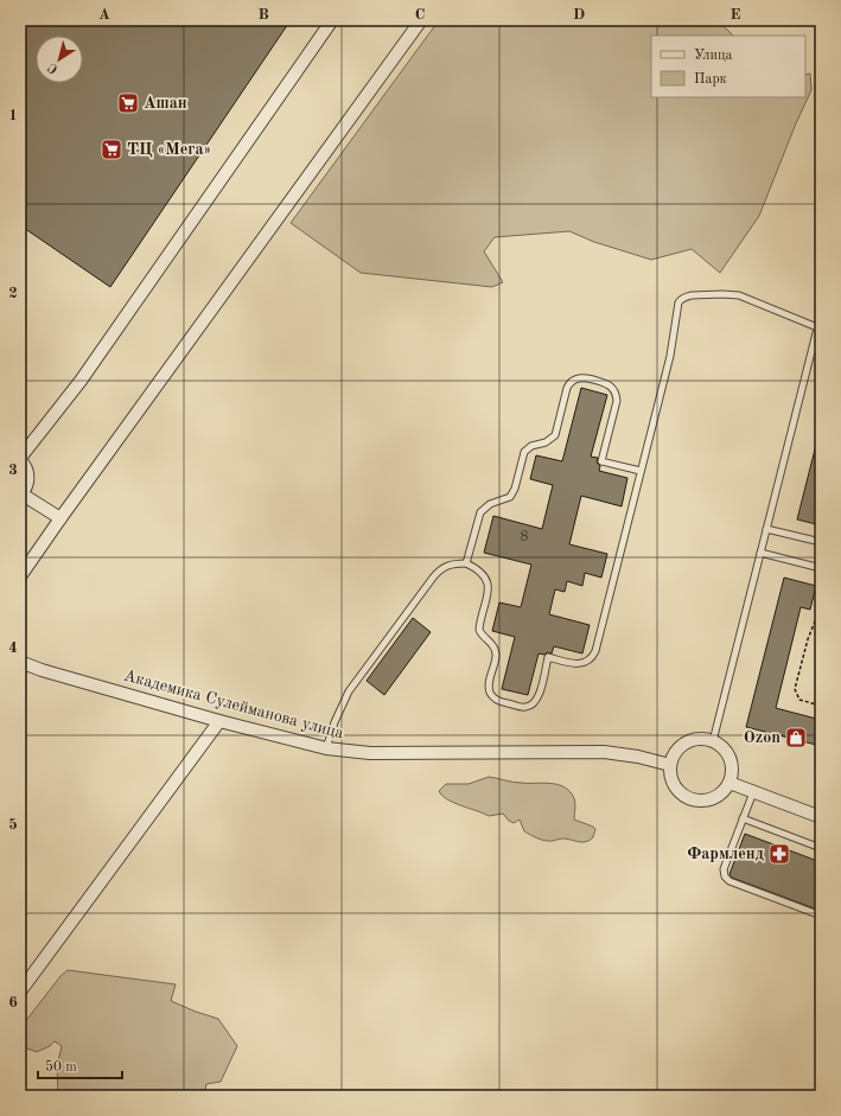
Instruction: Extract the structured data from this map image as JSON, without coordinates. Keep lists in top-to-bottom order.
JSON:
{
  "streets": {
    "street": ["Академика Сулейманова улица"]
  },
  "places": {
    "supermarket": ["Ашан", "ТЦ «Мега»"],
    "shop": ["Ozon"],
    "pharmacy": ["Фармленд"]
  },
  "house_numbers": ["8"],
  "legend": ["Улица", "Парк"],
  "scale_bar": "50 m",
  "north": "bottom left",
  "grid": {
    "columns": [
      "A",
      "B",
      "C",
      "D",
      "E"
    ],
    "rows": [
      "1",
      "2",
      "3",
      "4",
      "5",
      "6"
    ]
  }
}
